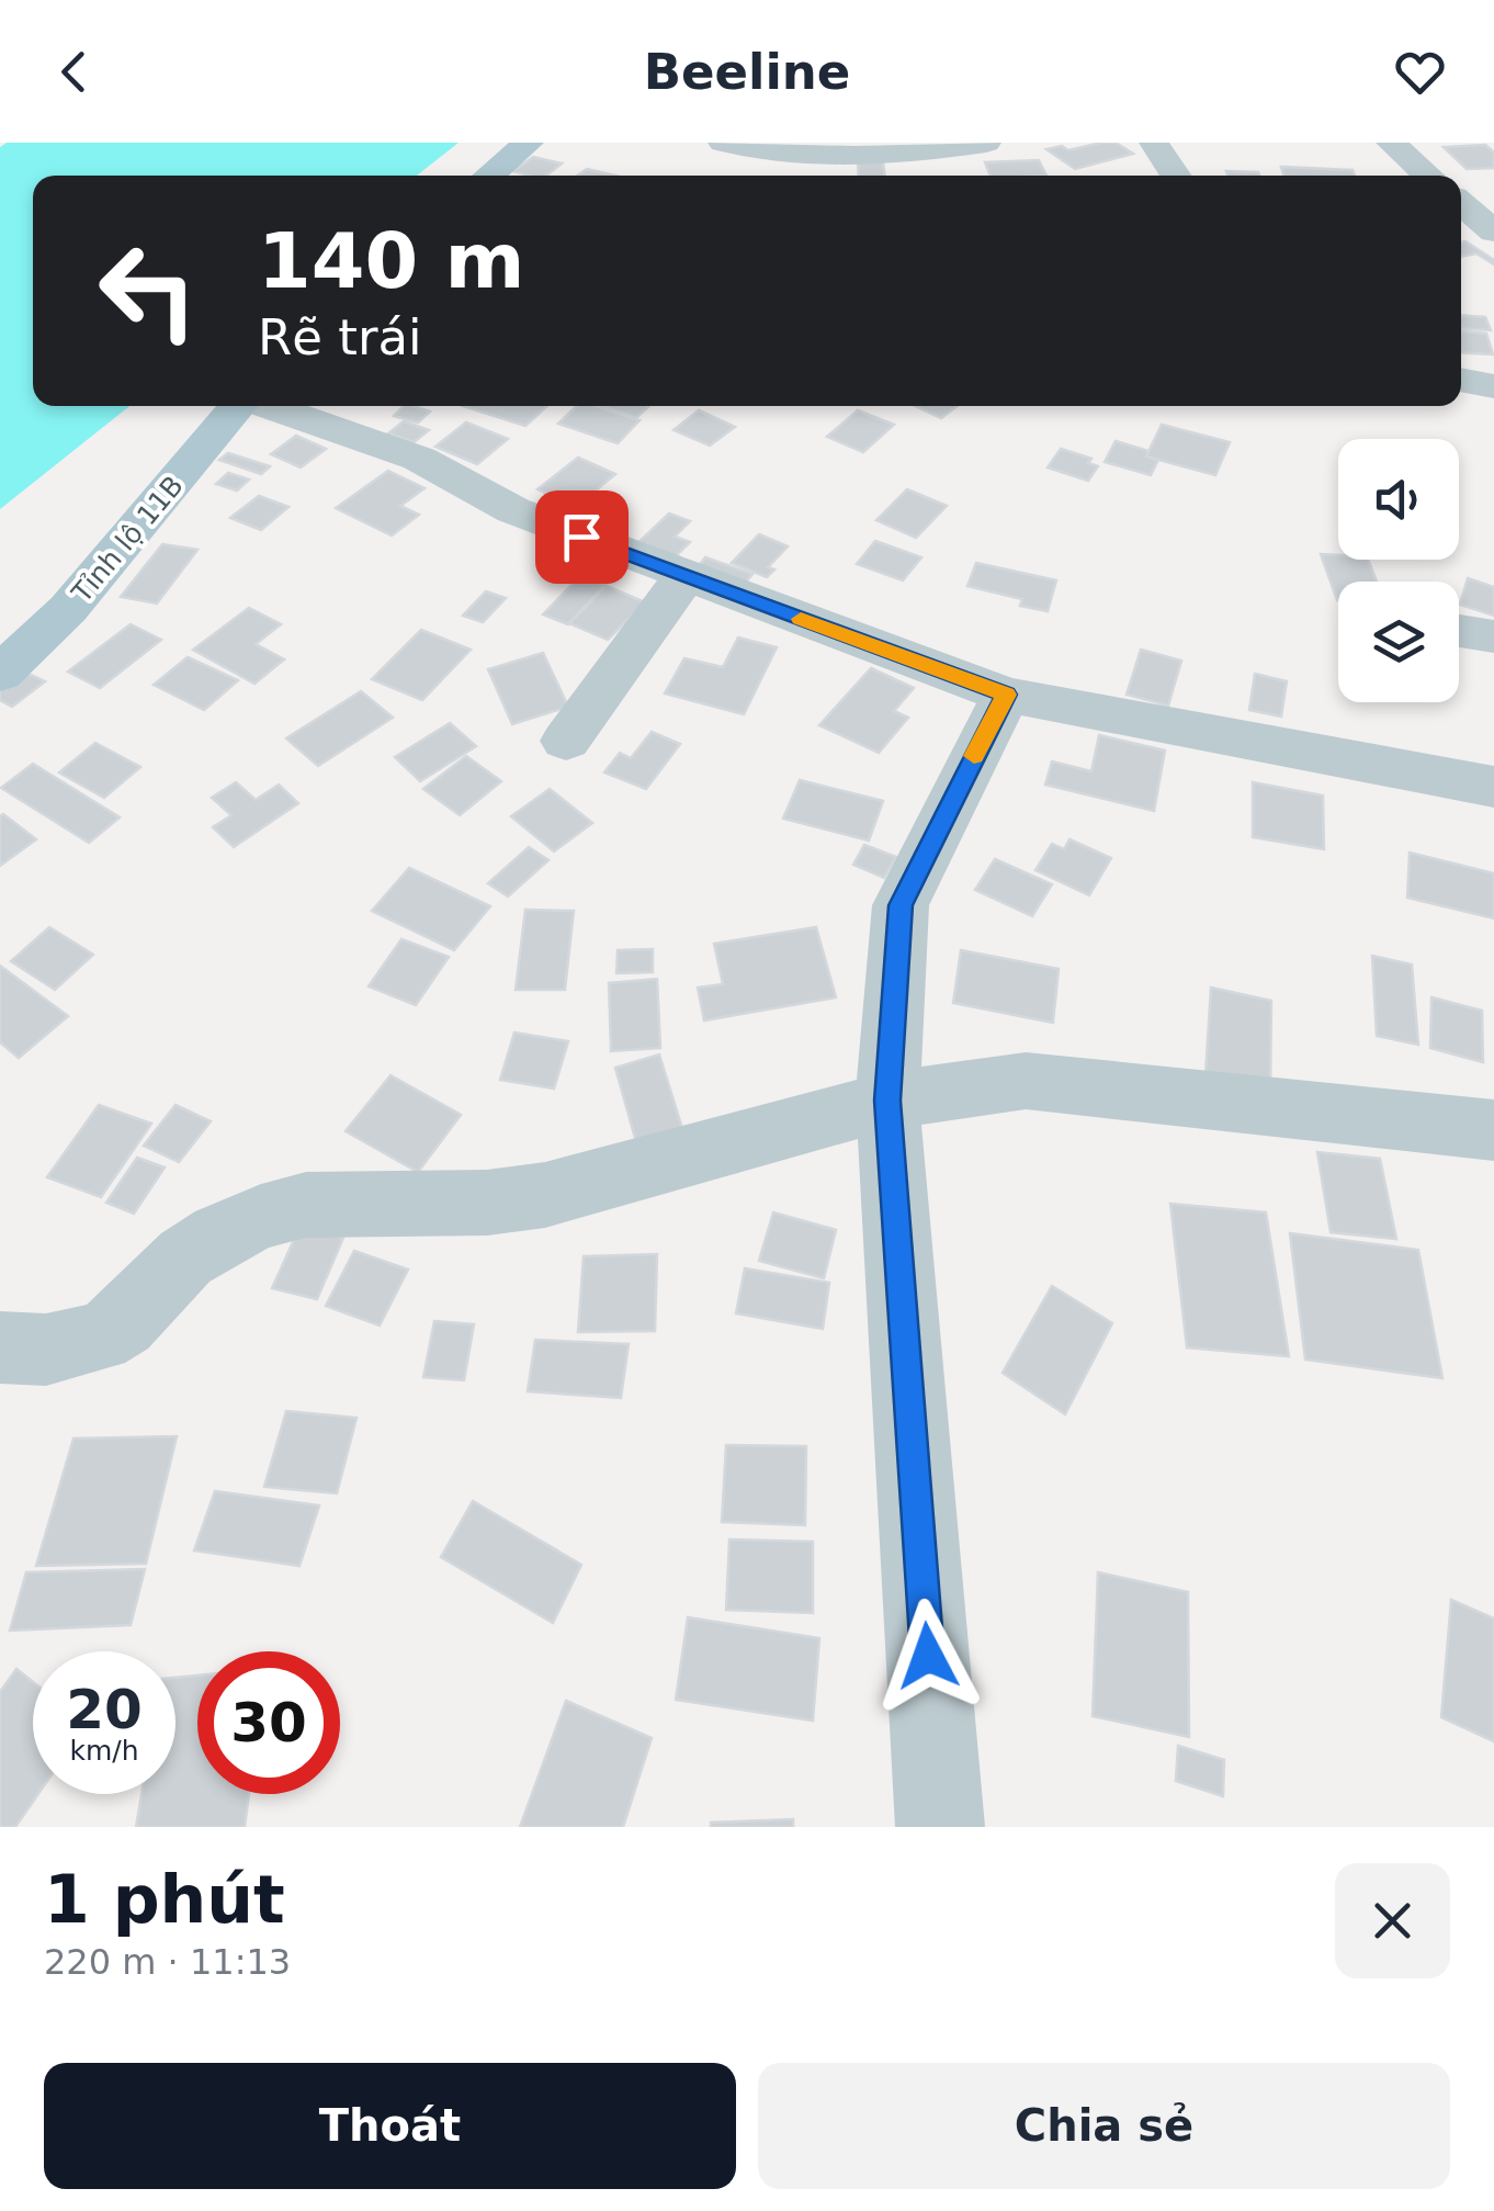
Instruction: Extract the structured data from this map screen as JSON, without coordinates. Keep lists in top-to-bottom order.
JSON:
{
  "streets": {
    "main road": ["Tỉnh lộ 11B"]
  },
  "page": {
    "header": "Beeline",
    "turn": ["140 m", "Rẽ trái"],
    "speed": "20 km/h",
    "limit": "30",
    "heading": ["1 phút", "220 m · 11:13"],
    "buttons": ["Thoát", "Chia sẻ"]
  }
}
